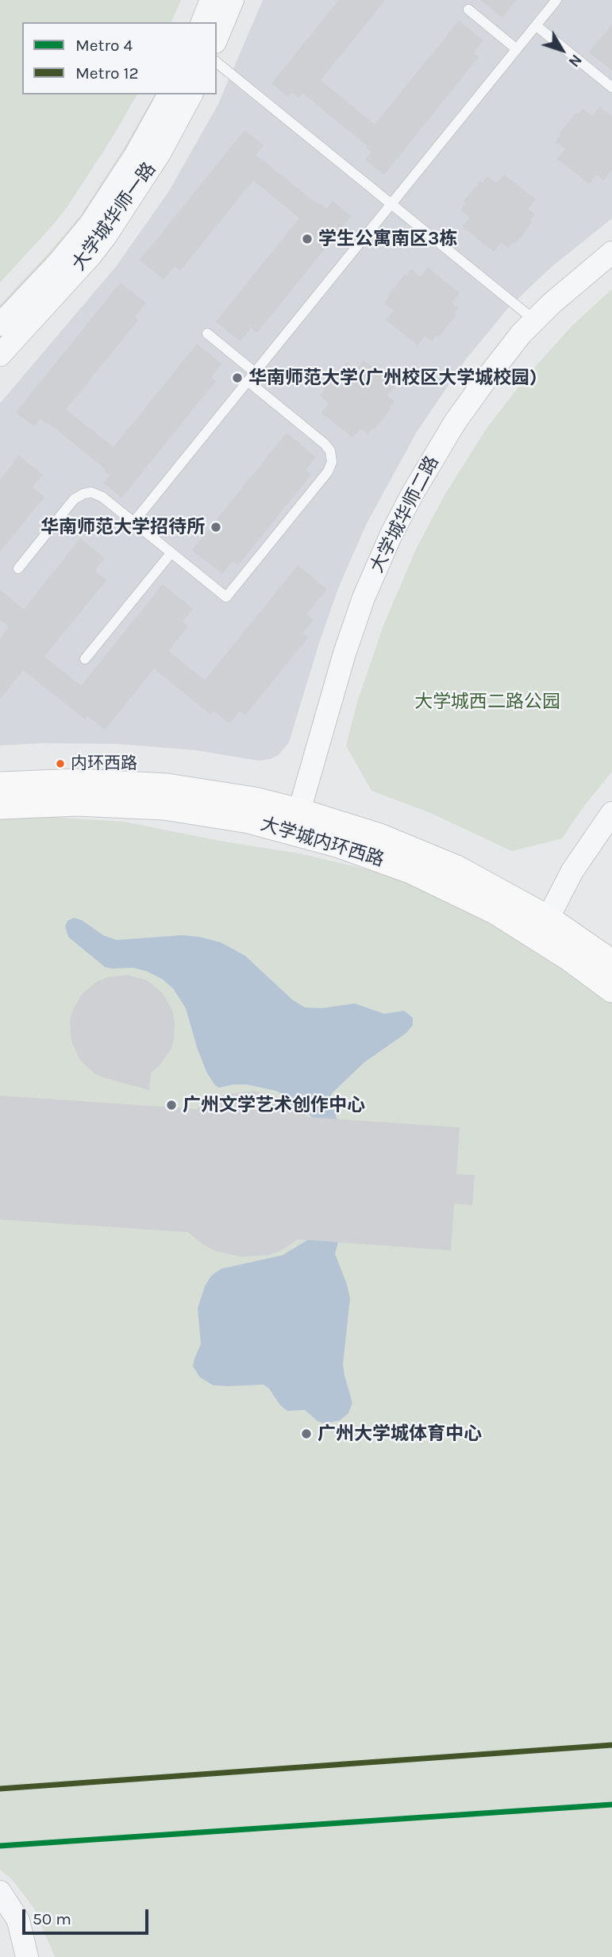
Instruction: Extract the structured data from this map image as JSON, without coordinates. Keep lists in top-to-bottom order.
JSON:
{
  "streets": {
    "main road": ["大学城内环西路"],
    "street": ["大学城华师一路", "大学城华师二路"]
  },
  "crossings": [
    ["大学城华师二路", "大学城内环西路"]
  ],
  "parks": ["大学城西二路公园"],
  "places": [
    "学生公寓南区3栋",
    "华南师范大学(广州校区大学城校园)",
    "华南师范大学招待所",
    "内环西路",
    "广州文学艺术创作中心",
    "广州大学城体育中心"
  ],
  "lines": ["metro line 12", "metro line 4"],
  "legend": ["Metro 4", "Metro 12"],
  "scale_bar": "50 m",
  "north": "bottom right"
}
